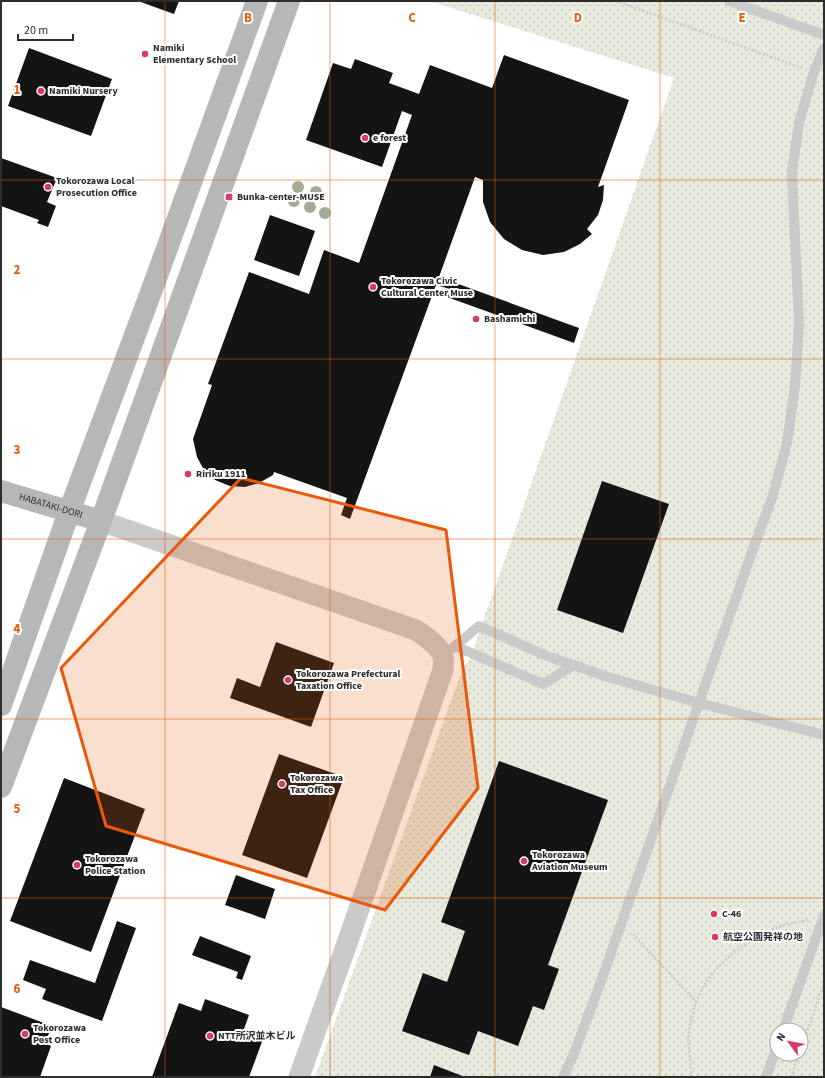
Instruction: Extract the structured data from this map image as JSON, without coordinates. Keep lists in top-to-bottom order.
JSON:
{
  "streets": {
    "street": ["HABATAKI-DORI"]
  },
  "places": {
    "other": [
      "Namiki Elementary School",
      "Namiki Nursery",
      "e forest",
      "Tokorozawa Local Prosecution Office",
      "Tokorozawa Civic Cultural Center Muse",
      "Bashamichi",
      "Ririku 1911",
      "Tokorozawa Prefectural Taxation Office",
      "Tokorozawa Tax Office",
      "Tokorozawa Aviation Museum",
      "Tokorozawa Police Station",
      "C-46",
      "航空公園発祥の地",
      "Tokorozawa Post Office",
      "NTT所沢並木ビル"
    ],
    "transit": ["Bunka-center-MUSE"]
  },
  "scale_bar": "20 m",
  "north": "top left",
  "grid": {
    "columns": [
      "B",
      "C",
      "D",
      "E"
    ],
    "rows": [
      "1",
      "2",
      "3",
      "4",
      "5",
      "6"
    ]
  }
}
